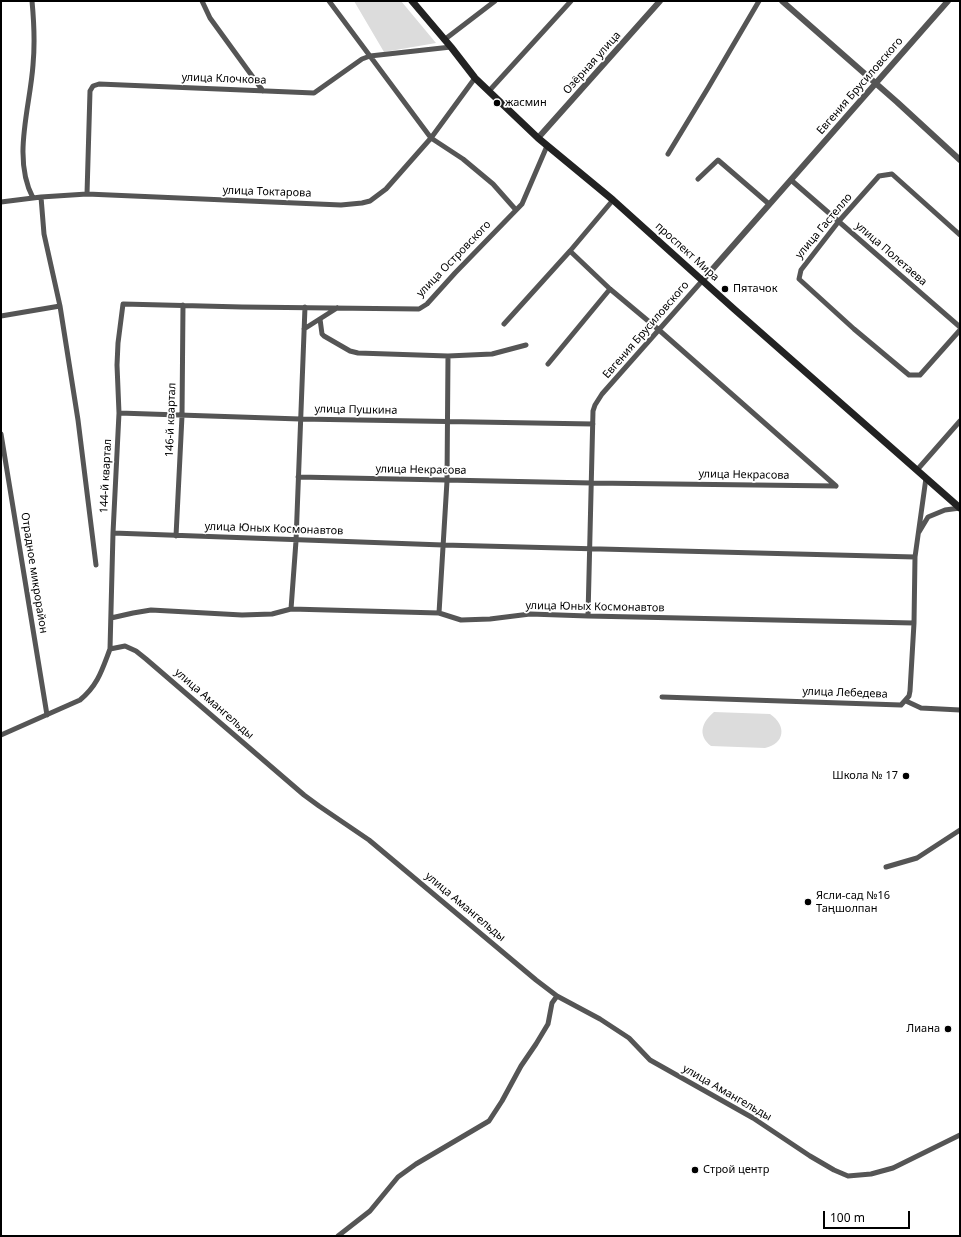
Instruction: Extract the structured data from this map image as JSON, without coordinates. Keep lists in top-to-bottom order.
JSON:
{
  "streets": {
    "main road": ["проспект Мира"],
    "street": [
      "Озёрная улица",
      "улица Клочкова",
      "Евгения Брусиловского",
      "улица Токтарова",
      "улица Гастелло",
      "улица Полетаева",
      "улица Островского",
      "улица Пушкина",
      "146-й квартал",
      "улица Некрасова",
      "144-й квартал",
      "улица Юных Космонавтов",
      "Отрадное микрорайон",
      "улица Лебедева",
      "улица Амангельды"
    ]
  },
  "crossings": [
    ["Озёрная улица", "проспект Мира"],
    ["улица Клочкова", "улица Токтарова"],
    ["улица Клочкова", "проспект Мира"],
    ["Евгения Брусиловского", "проспект Мира"],
    ["Евгения Брусиловского", "улица Полетаева"],
    ["Евгения Брусиловского", "улица Пушкина"],
    ["Евгения Брусиловского", "улица Некрасова"],
    ["Евгения Брусиловского", "улица Юных Космонавтов"],
    ["улица Токтарова", "проспект Мира"],
    ["улица Гастелло", "улица Полетаева"],
    ["проспект Мира", "улица Островского"],
    ["улица Островского", "146-й квартал"],
    ["улица Островского", "144-й квартал"],
    ["улица Пушкина", "146-й квартал"],
    ["улица Пушкина", "144-й квартал"],
    ["146-й квартал", "улица Юных Космонавтов"],
    ["144-й квартал", "улица Юных Космонавтов"],
    ["144-й квартал", "улица Амангельды"]
  ],
  "places": [
    "жасмин",
    "Пятачок",
    "Школа № 17",
    "Ясли-сад №16 Таңшолпан",
    "Лиана",
    "Строй центр"
  ],
  "scale_bar": "100 m"
}
